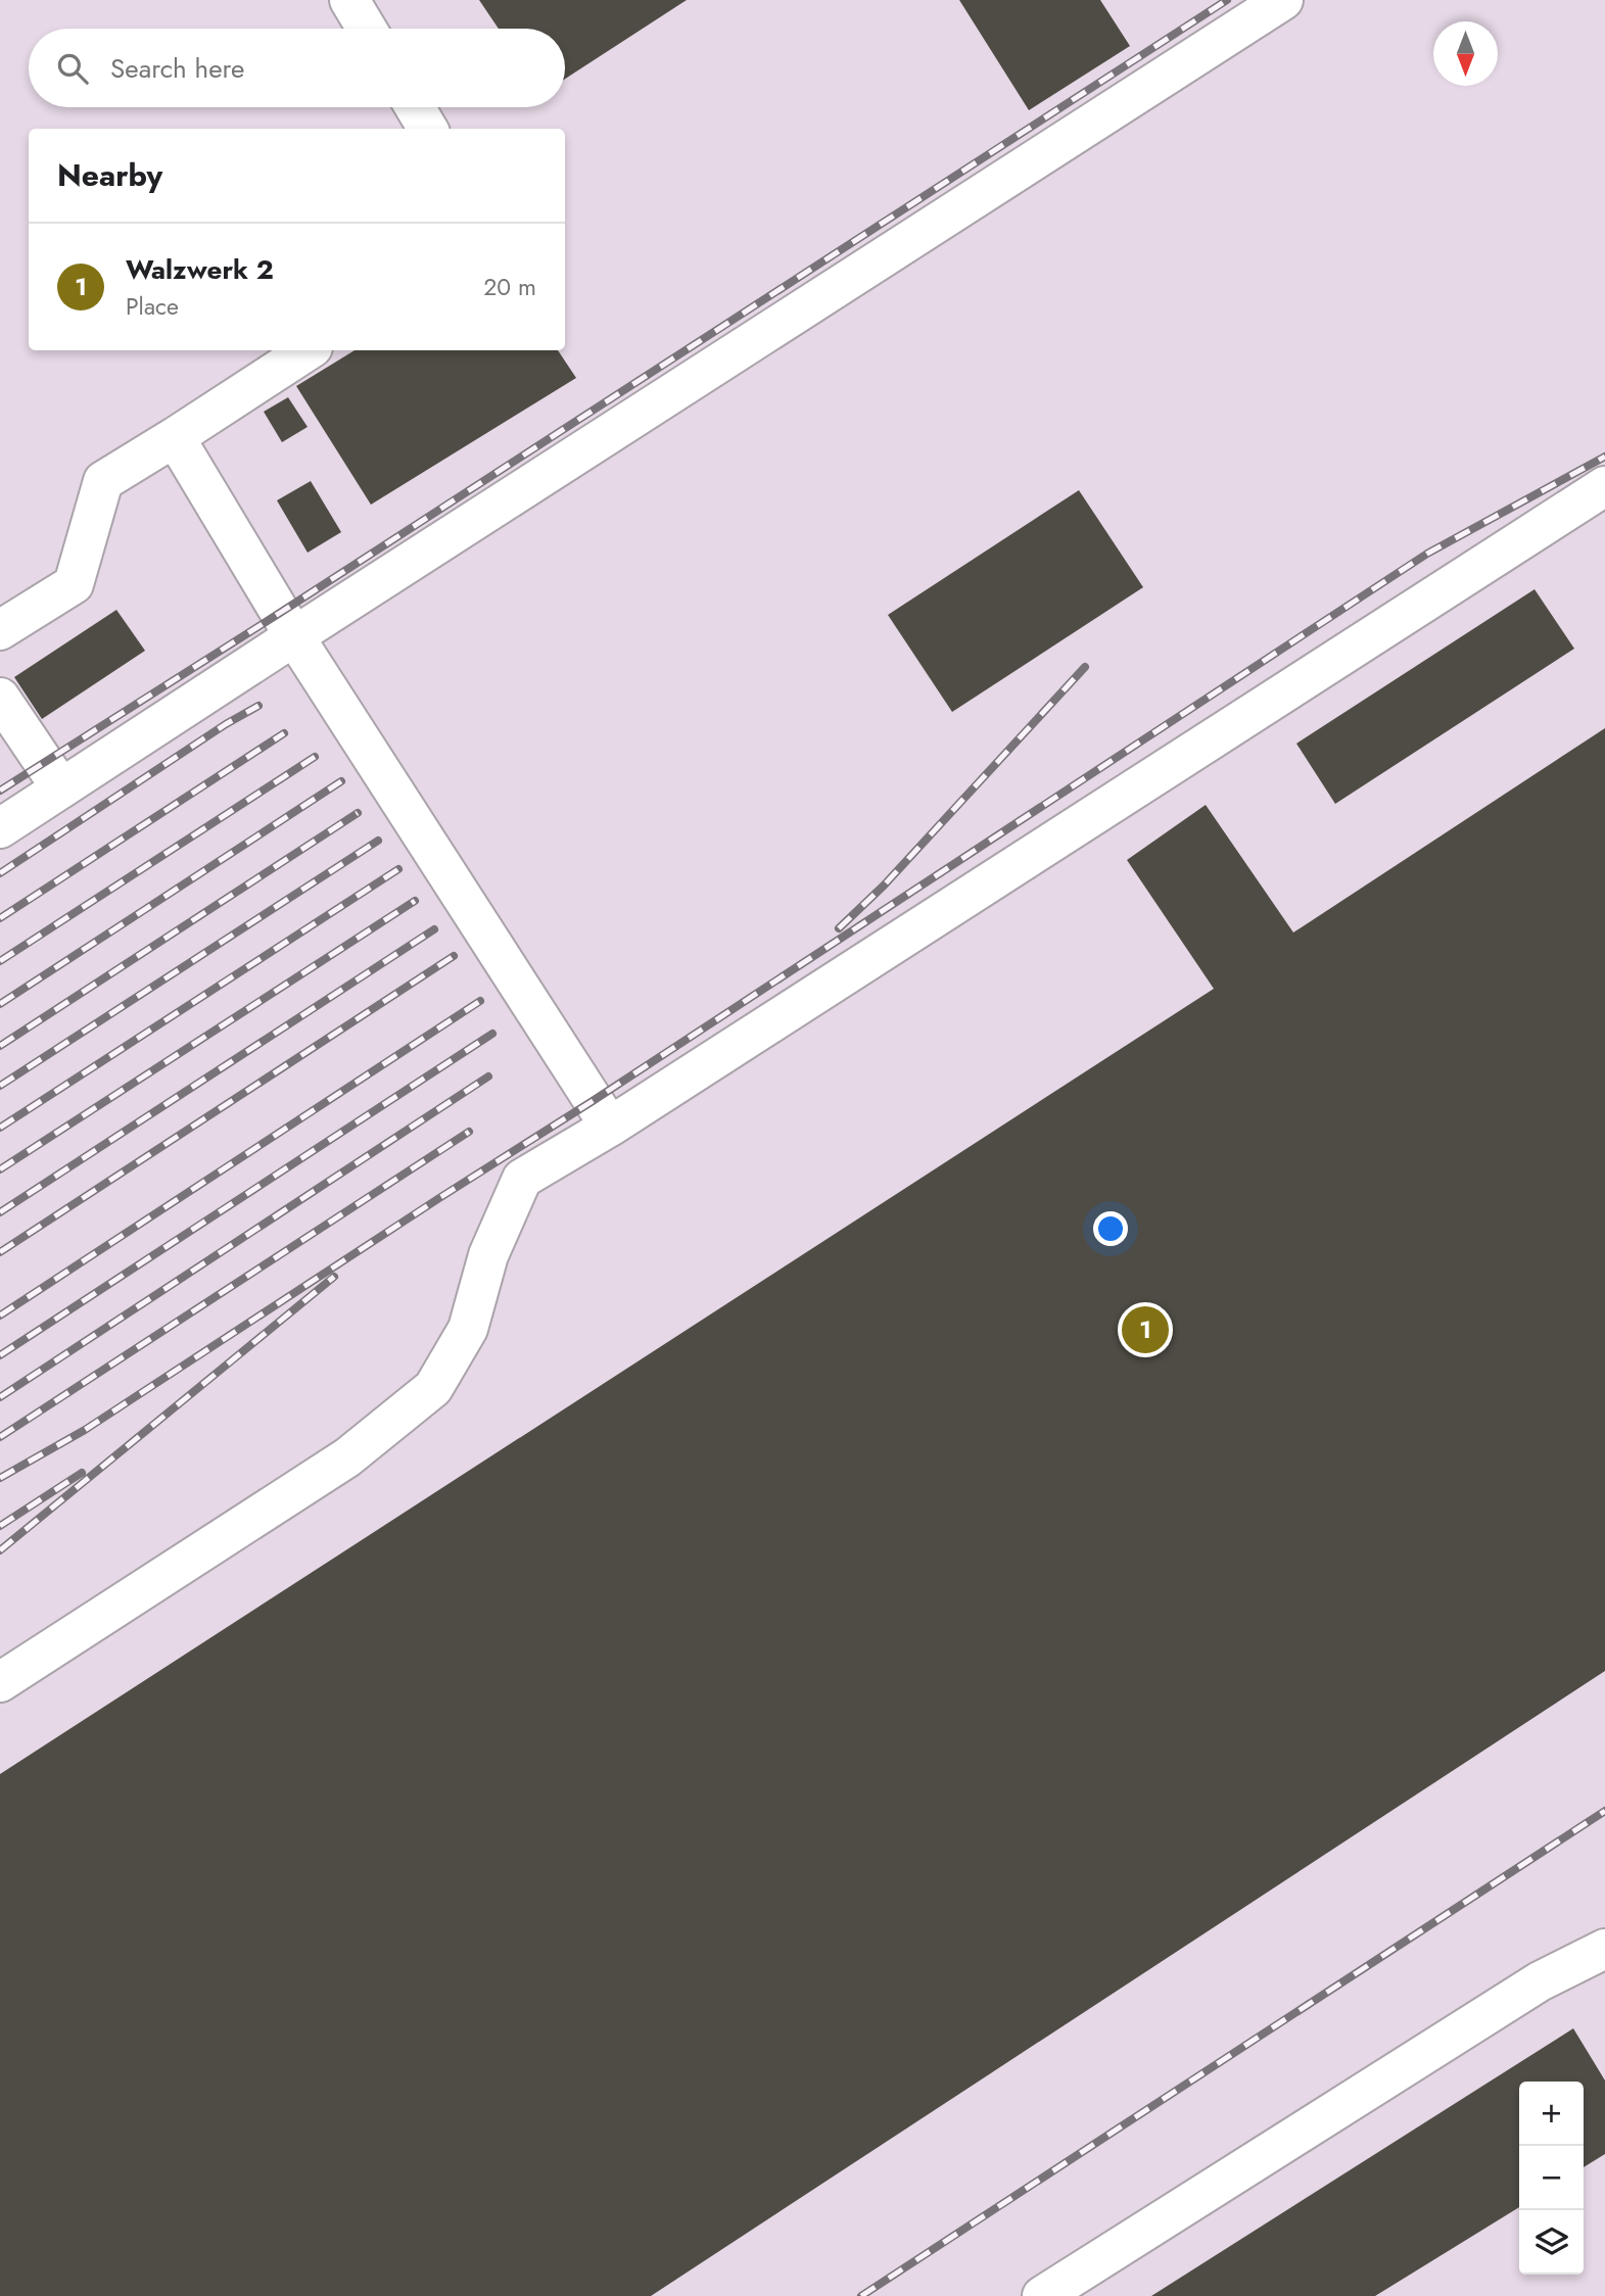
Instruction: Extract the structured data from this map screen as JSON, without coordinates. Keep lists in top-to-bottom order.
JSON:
{
  "north": "bottom",
  "page": {
    "search": "Search here",
    "heading": "Nearby",
    "list": [
      {
        "mark": "1",
        "name": "Walzwerk 2",
        "note": "Place",
        "value": "20 m"
      }
    ],
    "pins": "1",
    "map_buttons": ["+", "−"]
  }
}
